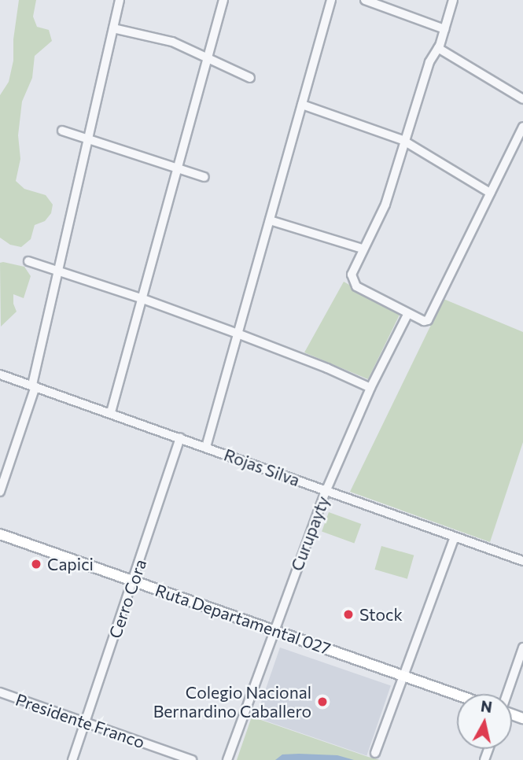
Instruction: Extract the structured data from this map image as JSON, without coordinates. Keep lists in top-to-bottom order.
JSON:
{
  "streets": {
    "main road": ["Ruta Departamental 027"],
    "street": [
      "Rojas Silva",
      "Curupayty",
      "Cerro Cora",
      "Presidente Franco"
    ]
  },
  "crossings": [
    ["Rojas Silva", "Curupayty"],
    ["Rojas Silva", "Cerro Cora"],
    ["Curupayty", "Ruta Departamental 027"],
    ["Cerro Cora", "Ruta Departamental 027"],
    ["Cerro Cora", "Presidente Franco"]
  ],
  "places": ["Capici", "Stock", "Colegio Nacional Bernardino Caballero"],
  "north": "top"
}
